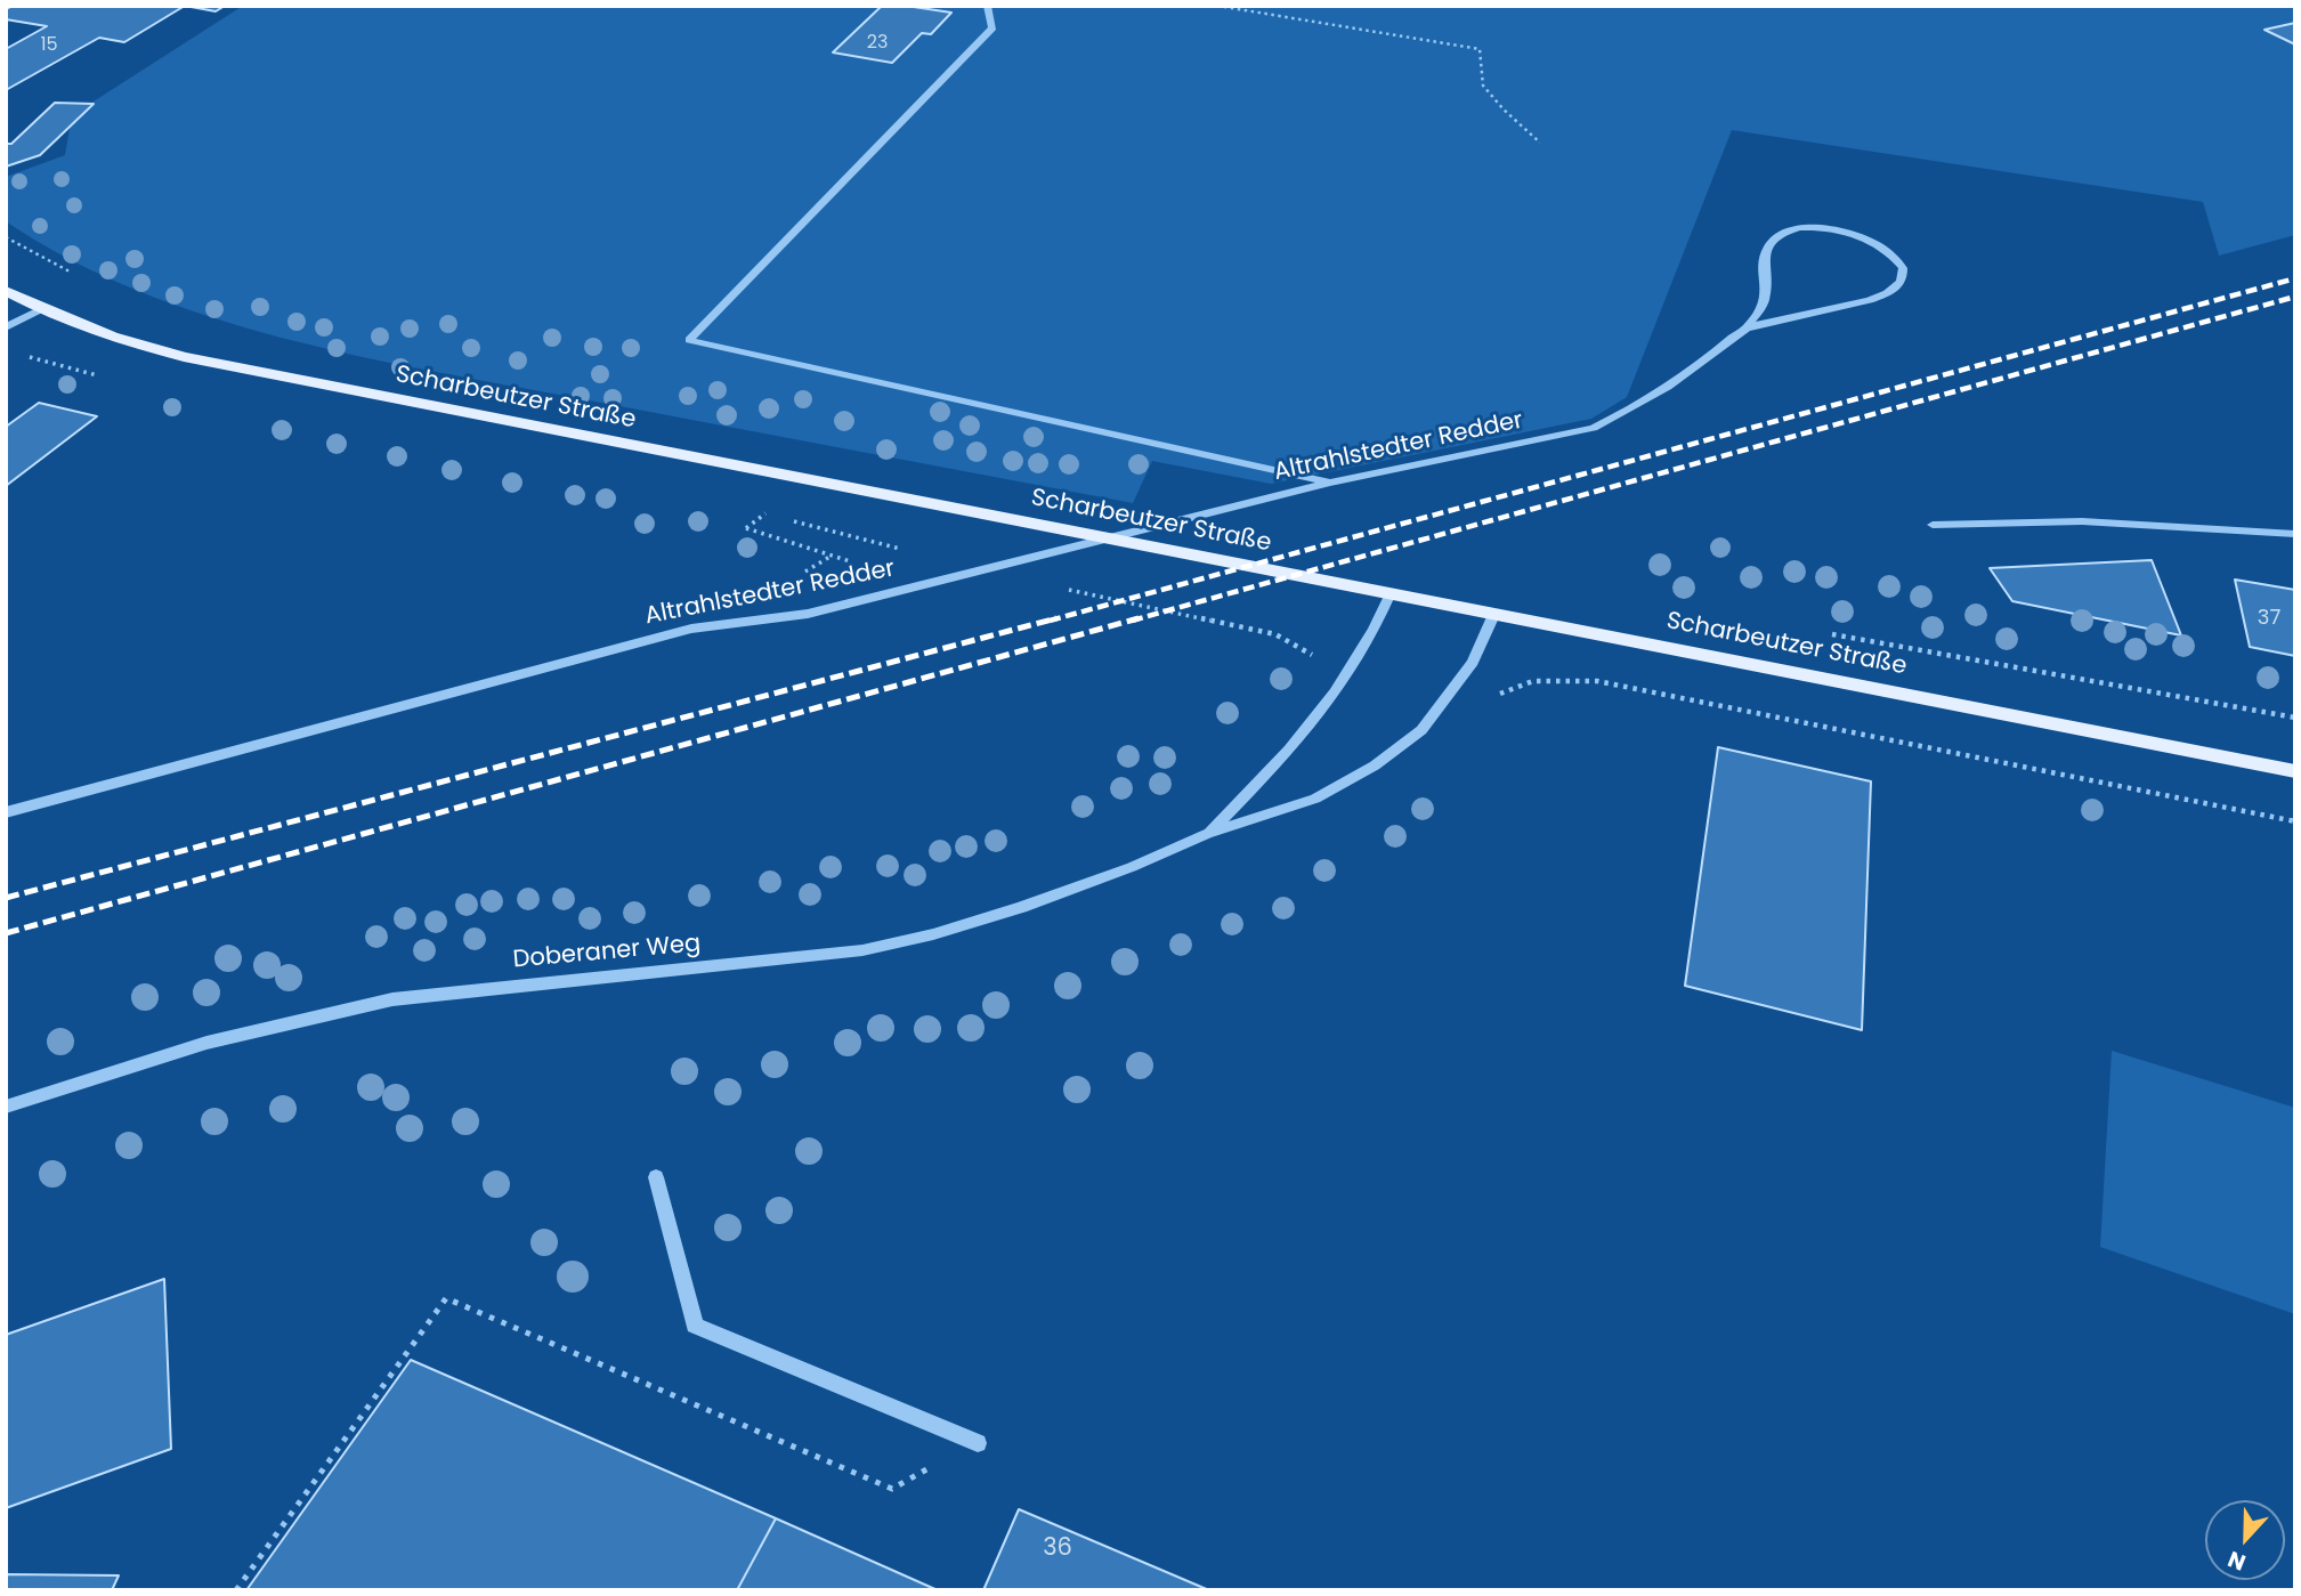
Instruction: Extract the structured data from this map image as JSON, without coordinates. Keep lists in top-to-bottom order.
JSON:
{
  "streets": {
    "main road": ["Scharbeutzer Straße"],
    "street": ["Altrahlstedter Redder", "Doberaner Weg"]
  },
  "crossings": [
    ["Scharbeutzer Straße", "Doberaner Weg"]
  ],
  "house_numbers": [
    "23",
    "15",
    "37",
    "36"
  ],
  "north": "bottom"
}
